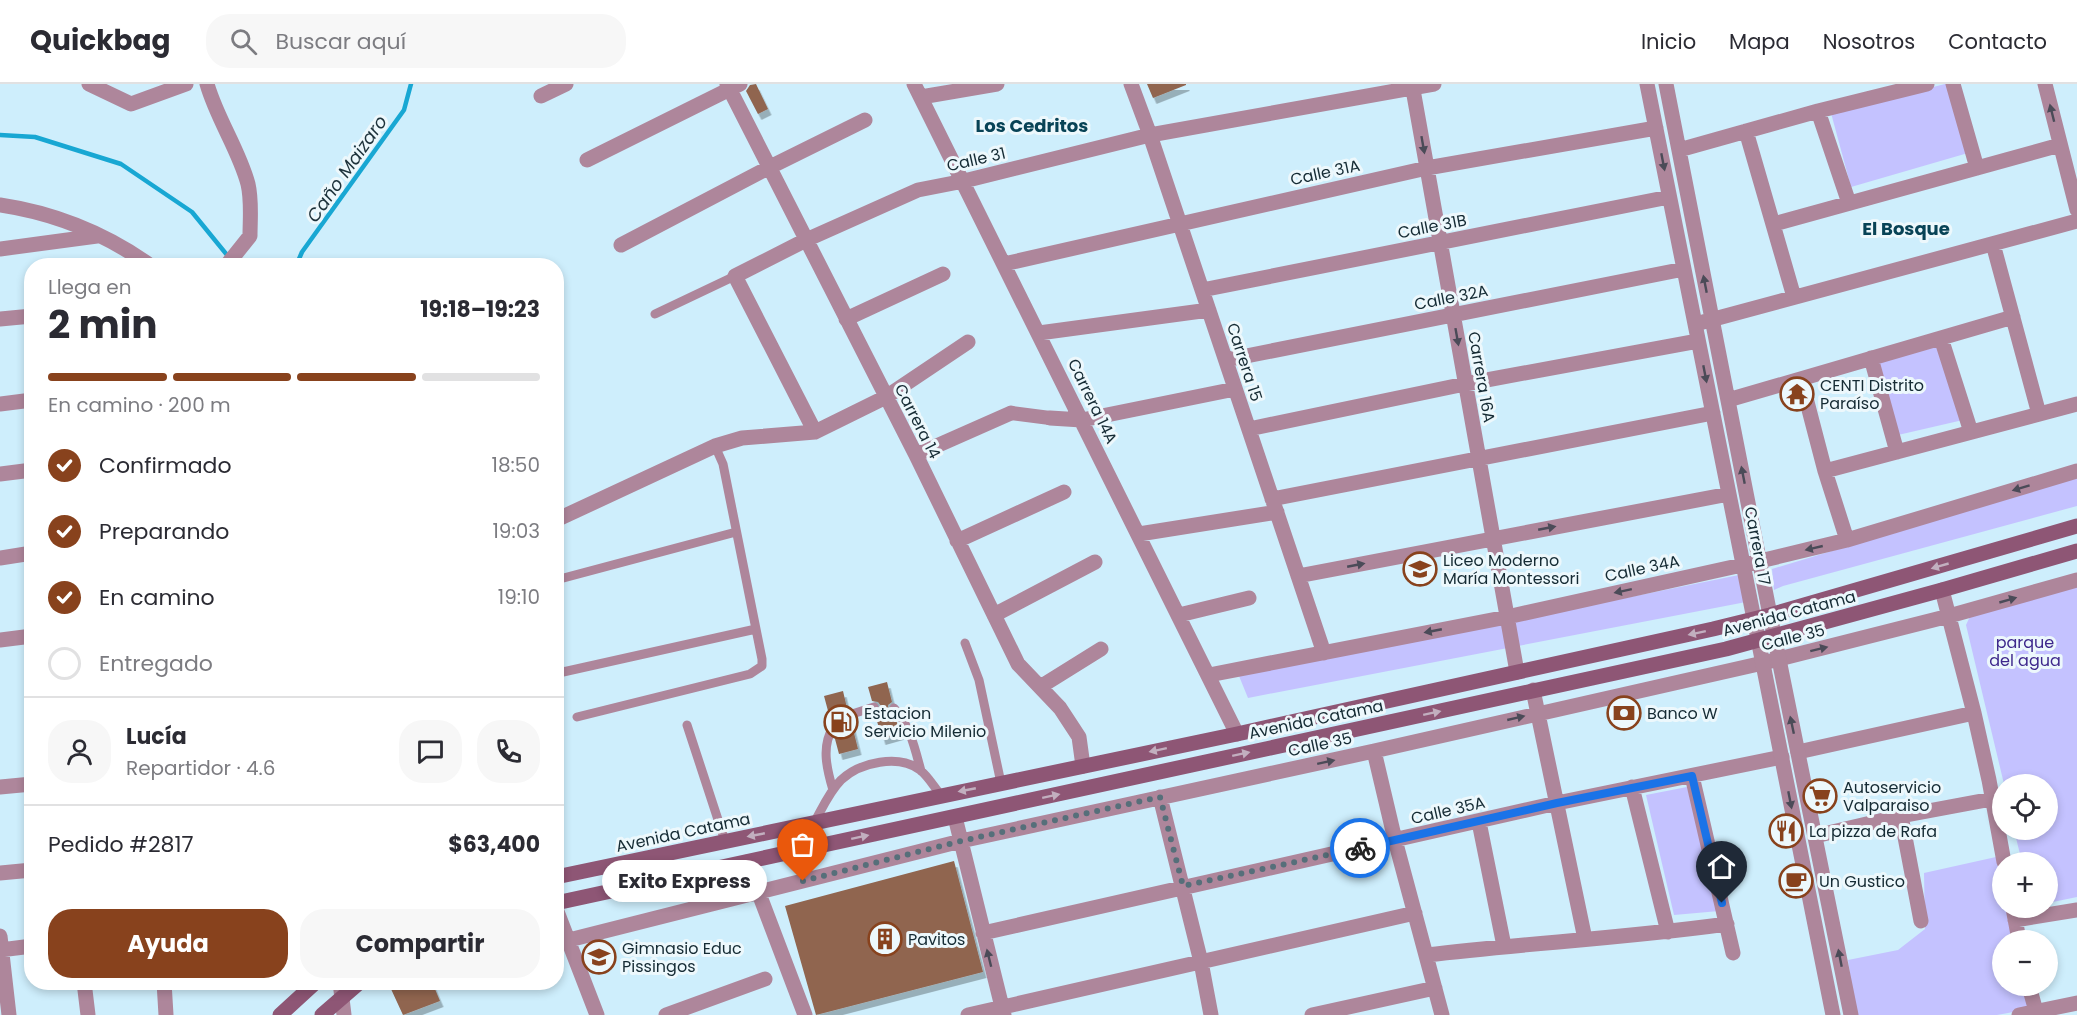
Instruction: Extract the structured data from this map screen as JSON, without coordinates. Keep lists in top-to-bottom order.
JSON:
{
  "streets": {
    "main road": ["Avenida Catama"],
    "street": [
      "Calle 31",
      "Calle 31A",
      "Calle 31B",
      "Calle 32A",
      "Carrera 15",
      "Carrera 16A",
      "Carrera 14A",
      "Carrera 14",
      "Carrera 17",
      "Calle 34A",
      "Calle 35",
      "Calle 35A"
    ]
  },
  "crossings": [
    ["Calle 31", "Carrera 15"],
    ["Calle 31", "Carrera 16A"],
    ["Calle 31", "Carrera 14A"],
    ["Calle 31", "Carrera 14"],
    ["Calle 31A", "Carrera 15"],
    ["Calle 31A", "Carrera 16A"],
    ["Calle 31A", "Carrera 14A"],
    ["Calle 31A", "Carrera 17"],
    ["Calle 31B", "Carrera 15"],
    ["Calle 31B", "Carrera 16A"],
    ["Calle 31B", "Carrera 17"],
    ["Calle 32A", "Carrera 15"],
    ["Calle 32A", "Carrera 16A"],
    ["Calle 32A", "Carrera 17"],
    ["Carrera 15", "Calle 34A"],
    ["Carrera 16A", "Calle 34A"],
    ["Carrera 16A", "Avenida Catama"],
    ["Carrera 14A", "Calle 34A"],
    ["Carrera 14A", "Avenida Catama"],
    ["Carrera 14", "Avenida Catama"],
    ["Carrera 17", "Calle 34A"],
    ["Carrera 17", "Avenida Catama"],
    ["Carrera 17", "Calle 35"],
    ["Carrera 17", "Calle 35A"]
  ],
  "one_way": ["Calle 35"],
  "districts": ["Los Cedritos", "El Bosque"],
  "water": ["Caño Maizaro"],
  "parks": ["parque del agua"],
  "places": {
    "temple": ["CENTI Distrito Paraíso"],
    "school or university": ["Liceo Moderno María Montessori", "Gimnasio Educ Pissingos"],
    "bank": ["Banco W"],
    "fuel station": ["Estacion Servicio Milenio"],
    "supermarket": ["Autoservicio Valparaiso"],
    "restaurant": ["La pizza de Rafa"],
    "other": ["Exito Express"],
    "cafe": ["Un Gustico"],
    "building": ["Pavitos"]
  },
  "page": {
    "header": "Quickbag",
    "search": "Buscar aquí",
    "nav": [
      "Inicio",
      "Mapa",
      "Nosotros",
      "Contacto"
    ],
    "heading": ["2 min", "Llega en", "19:18–19:23"],
    "panel": [
      "Lucía",
      "Repartidor · 4.6",
      "Pedido #2817",
      "$63,400"
    ],
    "bar": "En camino · 200 m",
    "list": [
      ["Confirmado", "18:50"],
      ["Preparando", "19:03"],
      ["En camino", "19:10"],
      "Entregado"
    ],
    "map_buttons": ["+", "−"],
    "bubble": "Exito Express",
    "buttons": ["Ayuda", "Compartir"]
  }
}
